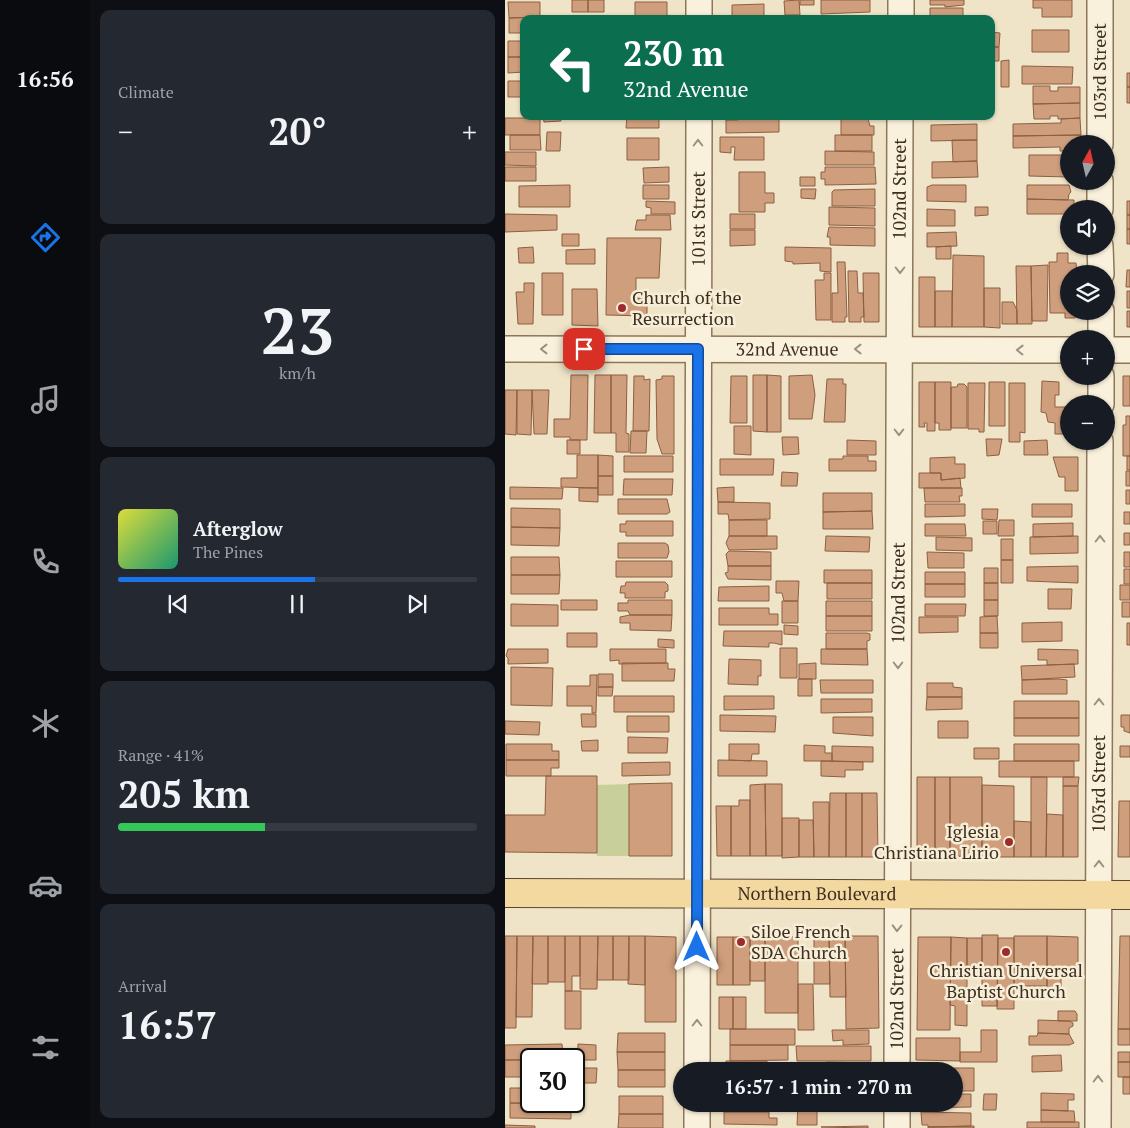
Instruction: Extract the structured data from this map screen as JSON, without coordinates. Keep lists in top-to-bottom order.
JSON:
{
  "streets": {
    "main road": ["Northern Boulevard"],
    "street": [
      "103rd Street",
      "102nd Street",
      "101st Street",
      "32nd Avenue"
    ]
  },
  "crossings": [
    ["103rd Street", "Northern Boulevard"],
    ["102nd Street", "32nd Avenue"],
    ["102nd Street", "Northern Boulevard"],
    ["101st Street", "32nd Avenue"],
    ["101st Street", "Northern Boulevard"]
  ],
  "one_way": [
    "103rd Street",
    "102nd Street",
    "101st Street",
    "32nd Avenue"
  ],
  "places": [
    "Church of the Resurrection",
    "Iglesia Christiana Lirio",
    "Siloe French SDA Church",
    "Christian Universal Baptist Church"
  ],
  "north": "top",
  "page": {
    "tabs": "16:56",
    "tile": [
      "Climate",
      ["23", "km/h"],
      ["Range · 41%", "205 km"],
      ["Arrival", "16:57"]
    ],
    "turn": ["230 m", "32nd Avenue"],
    "heat": ["−", "20°", "+"],
    "map_buttons": ["+", "−"],
    "song": ["Afterglow", "The Pines"],
    "limit": "30",
    "trip": "16:57 · 1 min · 270 m"
  }
}
